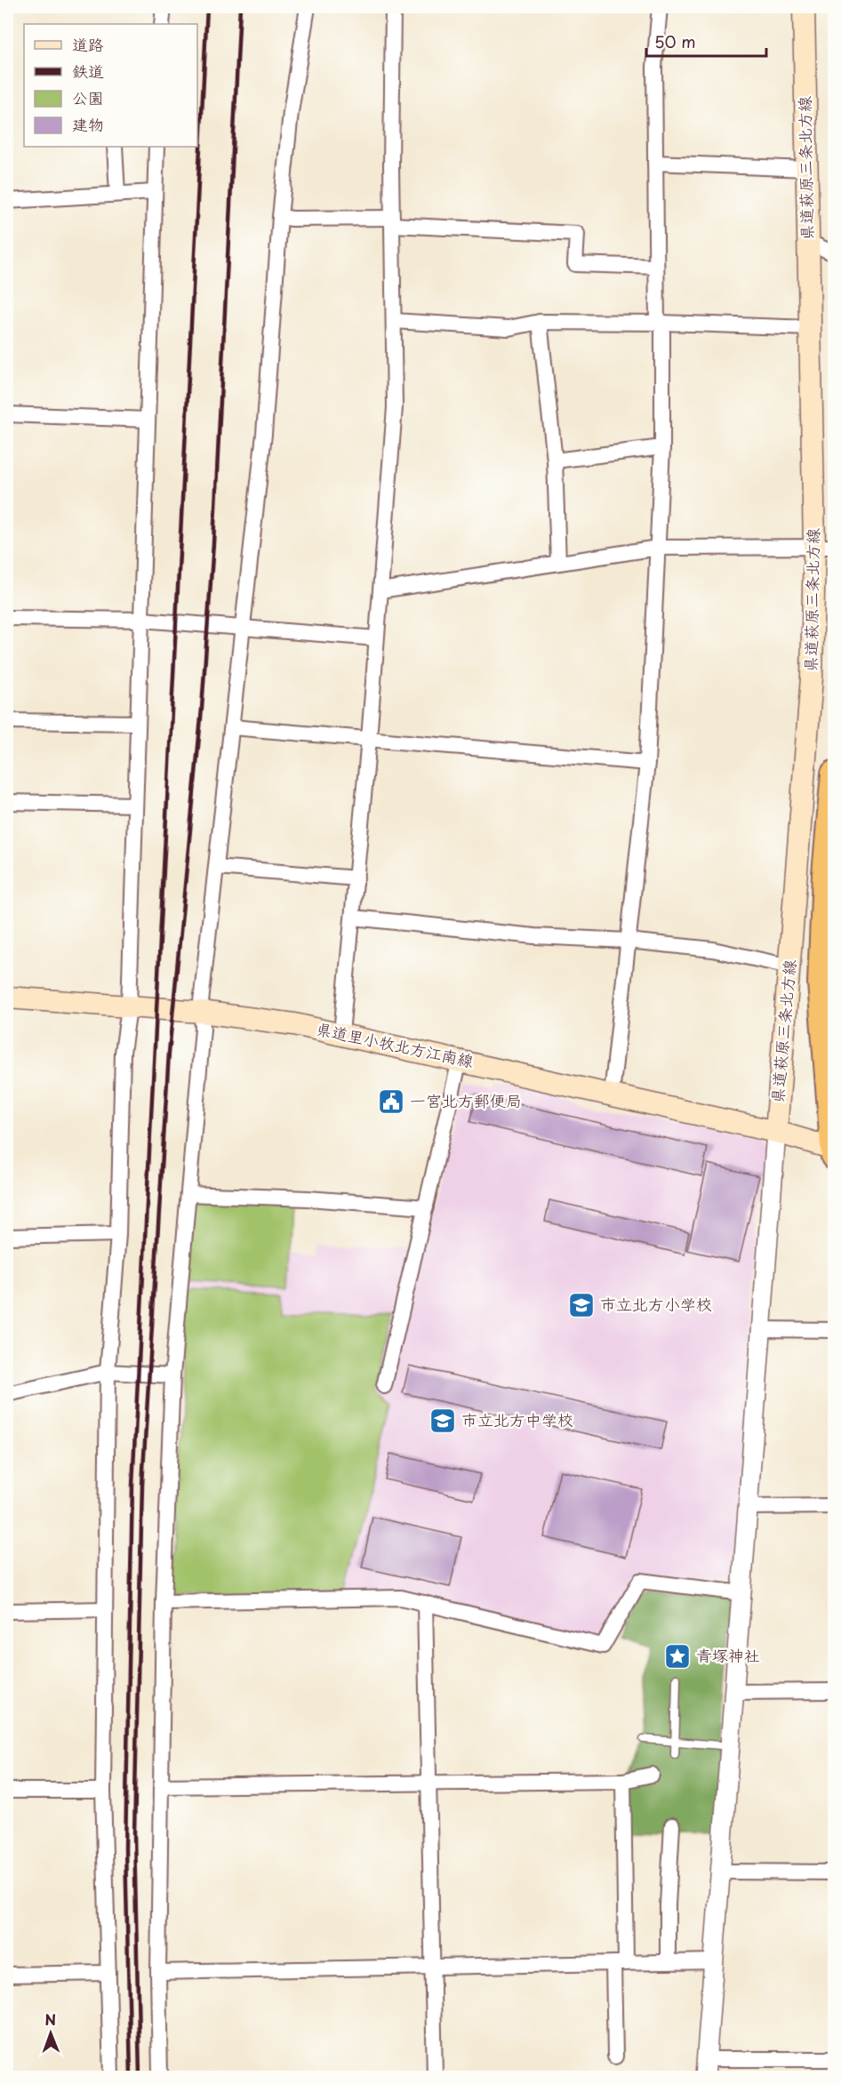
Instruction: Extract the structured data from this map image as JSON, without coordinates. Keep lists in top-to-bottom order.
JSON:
{
  "streets": {
    "main road": ["県道萩原三条北方線", "県道里小牧北方江南線"]
  },
  "crossings": [
    ["県道萩原三条北方線", "県道里小牧北方江南線"]
  ],
  "places": {
    "public building": ["一宮北方郵便局"],
    "school or university": ["市立北方小学校", "市立北方中学校"],
    "place": ["青塚神社"]
  },
  "legend": [
    "道路",
    "鉄道",
    "公園",
    "建物"
  ],
  "scale_bar": "50 m",
  "north": "top"
}
